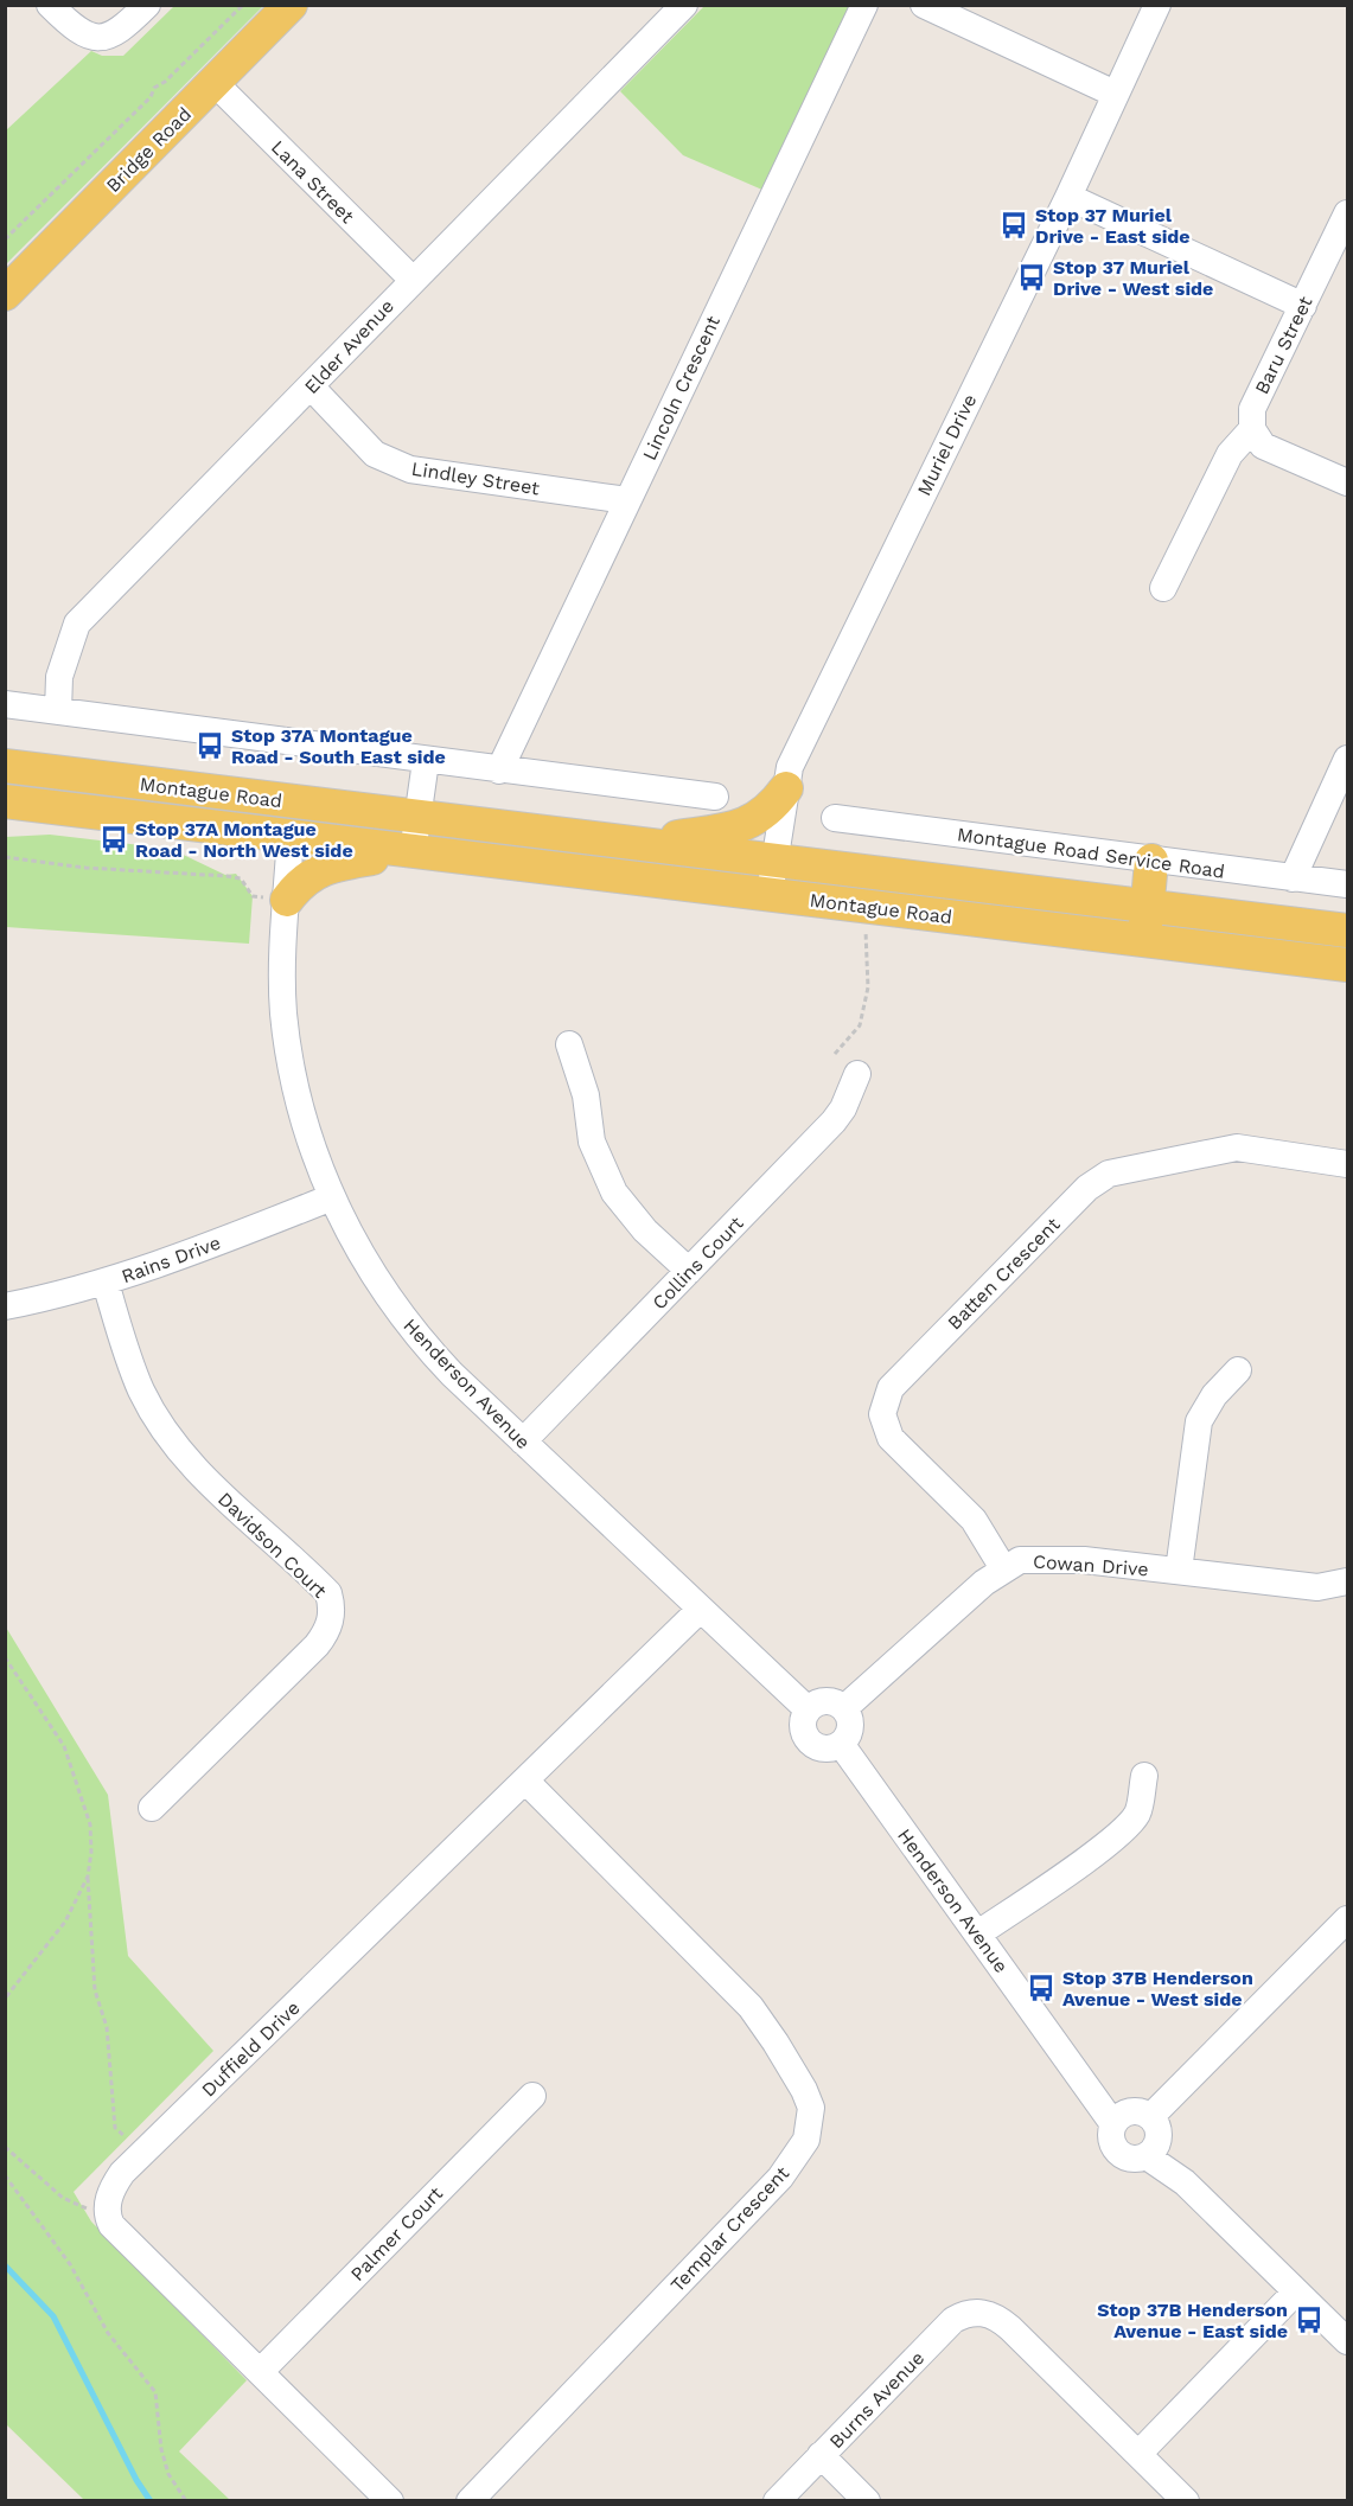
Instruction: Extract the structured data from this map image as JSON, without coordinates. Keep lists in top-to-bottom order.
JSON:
{
  "streets": {
    "main road": ["Bridge Road", "Montague Road"],
    "street": [
      "Lana Street",
      "Baru Street",
      "Elder Avenue",
      "Lincoln Crescent",
      "Muriel Drive",
      "Lindley Street",
      "Montague Road Service Road",
      "Rains Drive",
      "Collins Court",
      "Batten Crescent",
      "Henderson Avenue",
      "Davidson Court",
      "Cowan Drive",
      "Duffield Drive",
      "Templar Crescent",
      "Palmer Court",
      "Burns Avenue"
    ]
  },
  "crossings": [
    ["Bridge Road", "Lana Street"],
    ["Lana Street", "Elder Avenue"],
    ["Elder Avenue", "Lindley Street"],
    ["Lincoln Crescent", "Lindley Street"],
    ["Muriel Drive", "Montague Road"],
    ["Montague Road", "Henderson Avenue"],
    ["Rains Drive", "Henderson Avenue"],
    ["Rains Drive", "Davidson Court"],
    ["Collins Court", "Henderson Avenue"],
    ["Batten Crescent", "Cowan Drive"],
    ["Henderson Avenue", "Cowan Drive"],
    ["Henderson Avenue", "Duffield Drive"],
    ["Duffield Drive", "Templar Crescent"]
  ],
  "places": {
    "bus stop": [
      "Stop 37 Muriel Drive - East side",
      "Stop 37 Muriel Drive - West side",
      "Stop 37A Montague Road - South East side",
      "Stop 37A Montague Road - North West side",
      "Stop 37B Henderson Avenue - West side",
      "Stop 37B Henderson Avenue - East side"
    ]
  }
}
